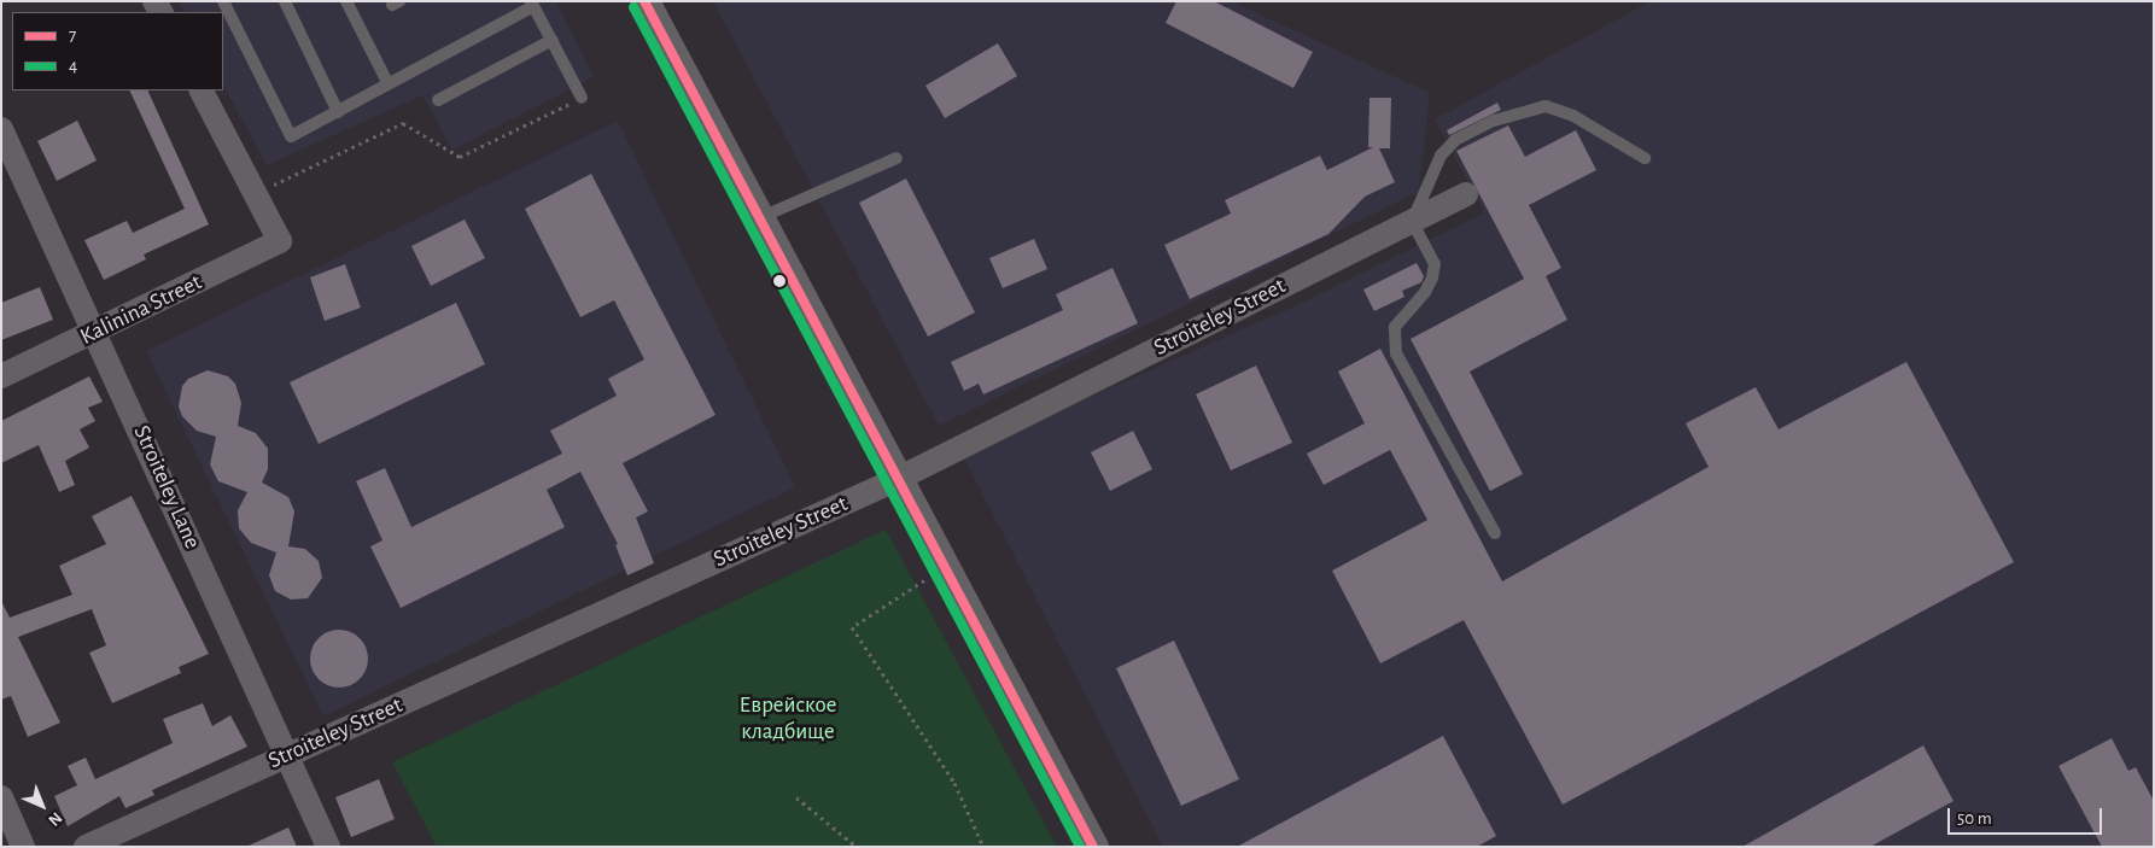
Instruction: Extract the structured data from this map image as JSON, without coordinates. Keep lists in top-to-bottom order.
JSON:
{
  "streets": {
    "street": ["Kalinina Street", "Stroiteley Street", "Stroiteley Lane"]
  },
  "crossings": [
    ["Kalinina Street", "Stroiteley Lane"],
    ["Stroiteley Street", "Stroiteley Lane"]
  ],
  "parks": ["Еврейское кладбище"],
  "lines": ["transit line 7", "transit line 4"],
  "legend": ["7", "4"],
  "scale_bar": "50 m",
  "north": "bottom right"
}
